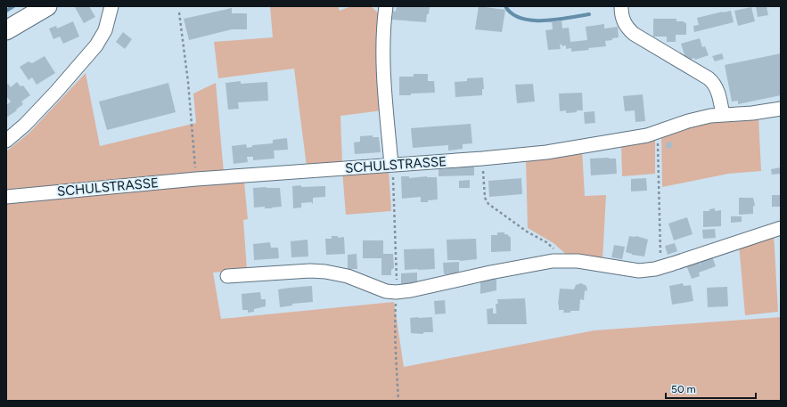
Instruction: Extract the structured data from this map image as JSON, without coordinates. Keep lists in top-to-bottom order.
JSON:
{
  "streets": {
    "street": ["SCHULSTRASSE"]
  },
  "scale_bar": "50 m"
}
